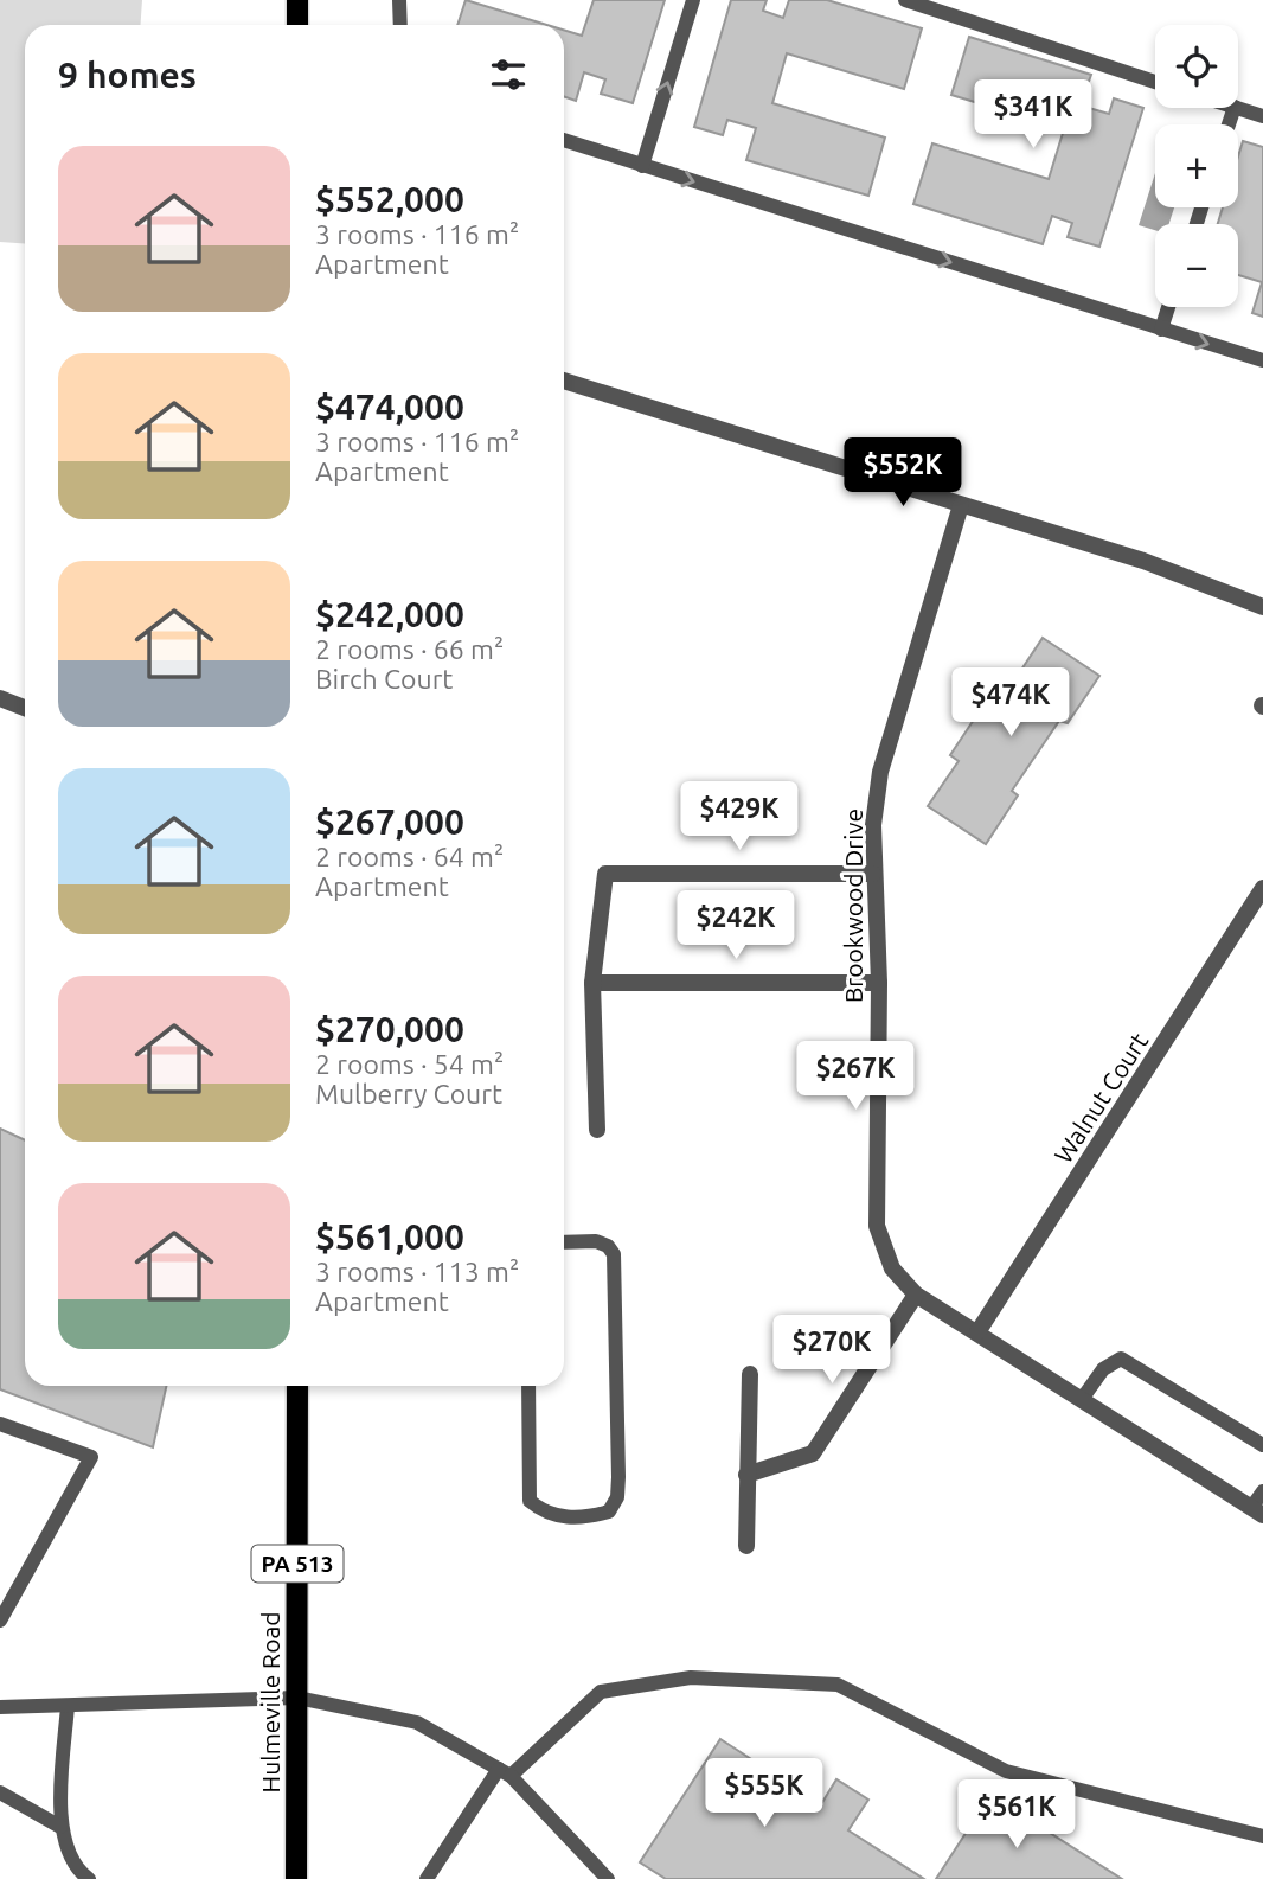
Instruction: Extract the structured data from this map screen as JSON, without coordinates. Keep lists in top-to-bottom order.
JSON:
{
  "streets": {
    "main road": ["PA 513", "Hulmeville Road"],
    "street": ["Brookwood Drive", "Walnut Court"]
  },
  "crossings": [
    ["Brookwood Drive", "Walnut Court"]
  ],
  "page": {
    "map_buttons": ["+", "−"],
    "heading": "9 homes",
    "price": [
      "$341K",
      "$552K",
      "$474K",
      "$429K",
      "$242K",
      "$267K",
      "$270K",
      "$555K",
      "$561K"
    ],
    "list": [
      {
        "name": "$552,000",
        "note": "3 rooms · 116 m² · Apartment"
      },
      {
        "name": "$474,000",
        "note": "3 rooms · 116 m² · Apartment"
      },
      {
        "name": "$242,000",
        "note": "2 rooms · 66 m² · Birch Court"
      },
      {
        "name": "$267,000",
        "note": "2 rooms · 64 m² · Apartment"
      },
      {
        "name": "$270,000",
        "note": "2 rooms · 54 m² · Mulberry Court"
      },
      {
        "name": "$561,000",
        "note": "3 rooms · 113 m² · Apartment"
      }
    ]
  }
}
